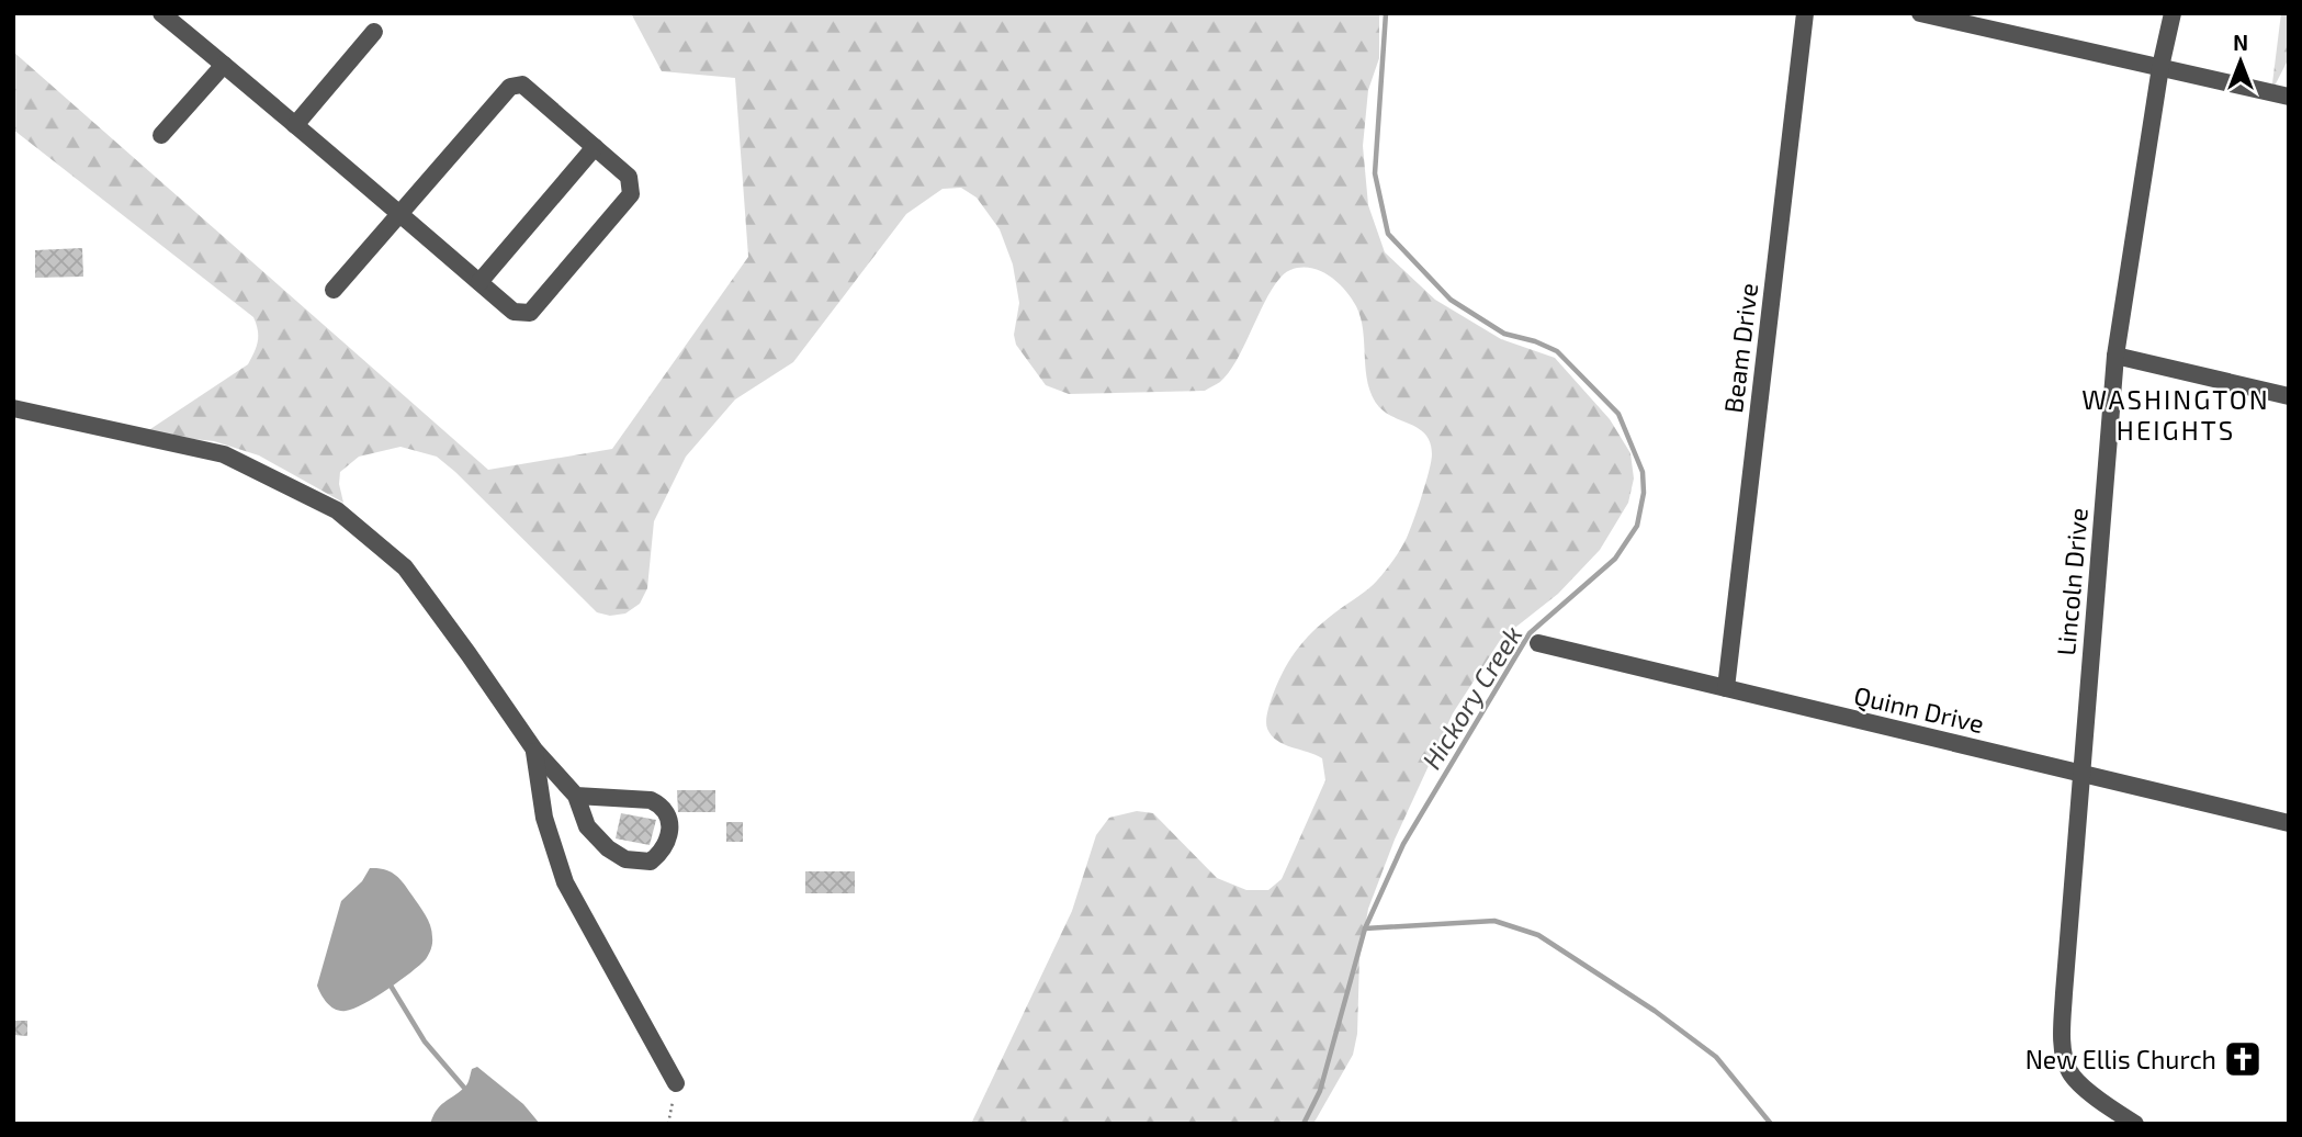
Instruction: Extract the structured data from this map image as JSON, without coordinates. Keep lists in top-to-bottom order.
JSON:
{
  "streets": {
    "street": ["Beam Drive", "Lincoln Drive", "Quinn Drive"]
  },
  "crossings": [
    ["Beam Drive", "Quinn Drive"],
    ["Lincoln Drive", "Quinn Drive"]
  ],
  "districts": ["WASHINGTON HEIGHTS"],
  "water": ["Hickory Creek"],
  "places": {
    "church": ["New Ellis Church"]
  },
  "north": "top"
}
